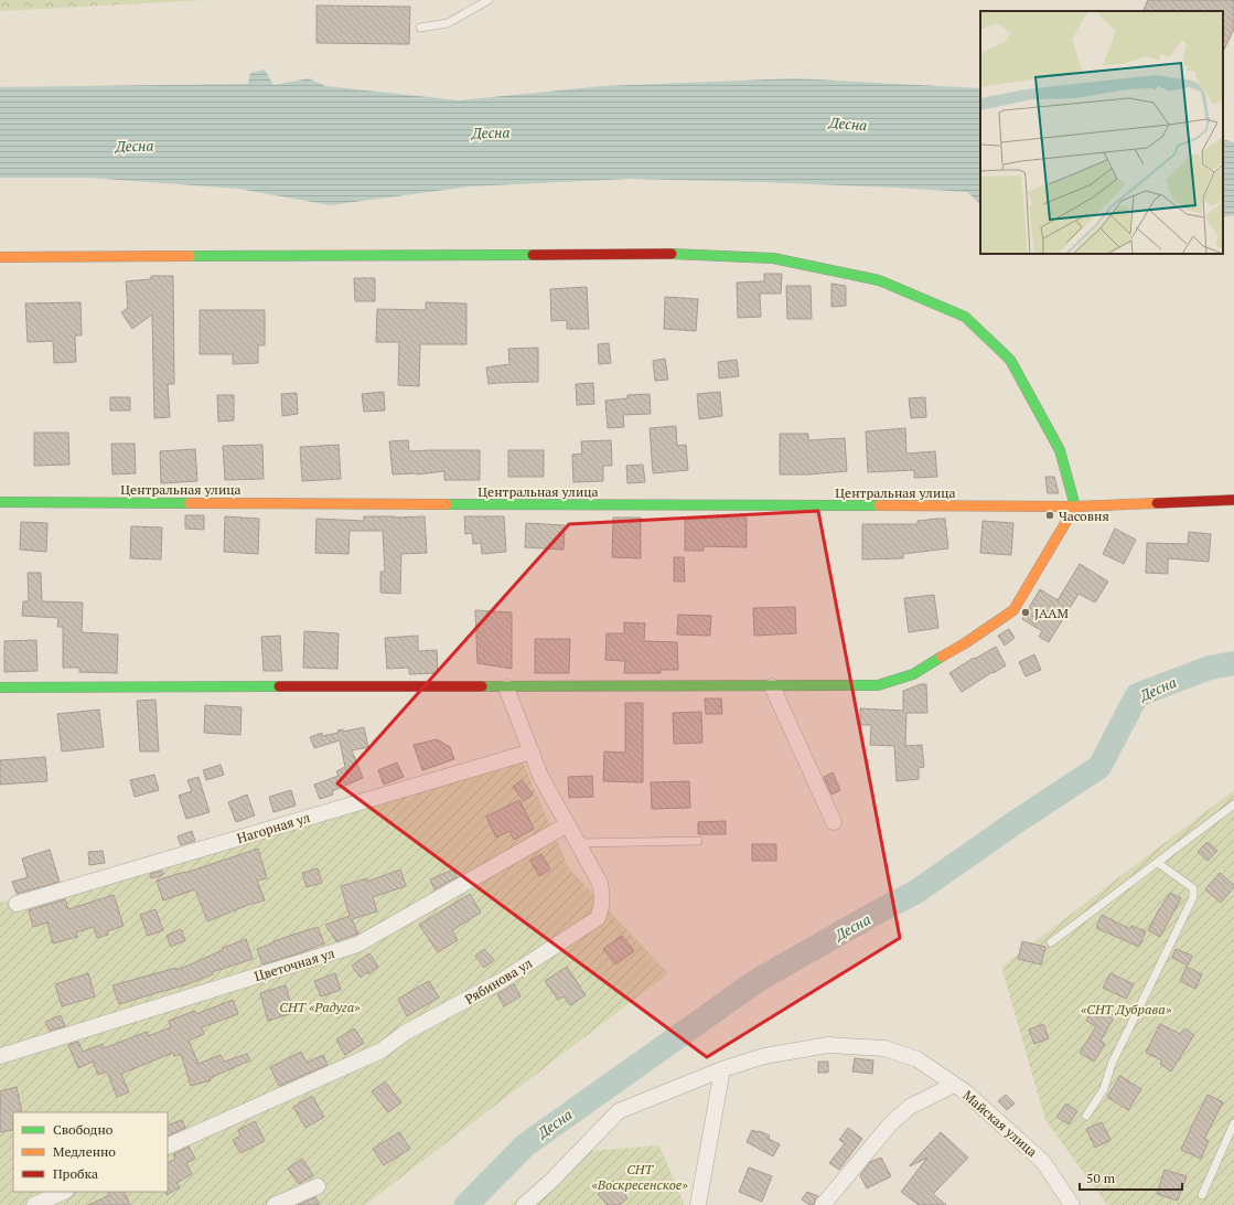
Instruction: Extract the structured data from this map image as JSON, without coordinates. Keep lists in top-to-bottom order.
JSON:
{
  "streets": {
    "street": [
      "Центральная улица",
      "Нагорная ул",
      "Цветочная ул",
      "Рябинова ул",
      "Майская улица"
    ]
  },
  "crossings": [
    ["Нагорная ул", "Рябинова ул"],
    ["Цветочная ул", "Рябинова ул"]
  ],
  "water": ["Десна"],
  "parks": ["СНТ «Радуга»", "«СНТ Дубрава»", "СНТ «Воскресенское»"],
  "places": ["Часовня", "JAAM"],
  "legend": ["Свободно", "Медленно", "Пробка"],
  "scale_bar": "50 m"
}
